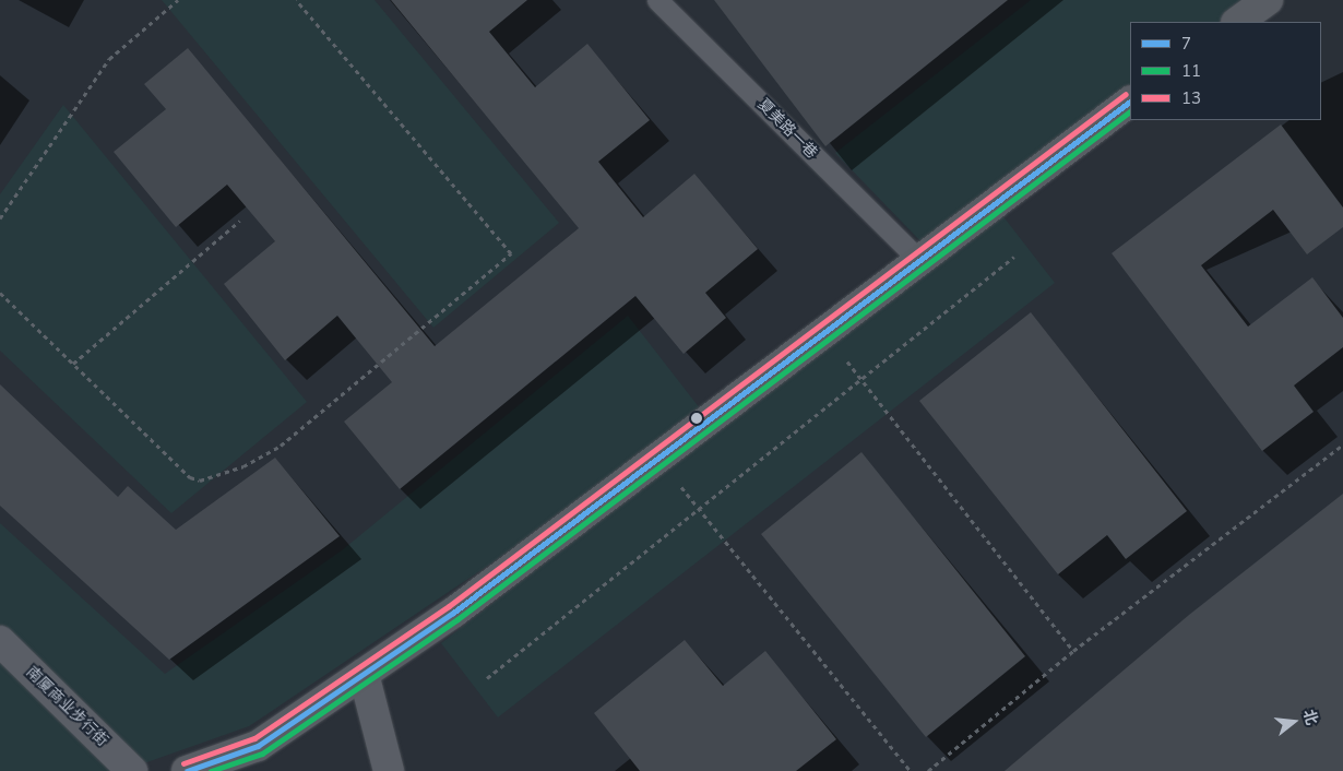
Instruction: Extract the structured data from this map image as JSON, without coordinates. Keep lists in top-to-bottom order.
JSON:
{
  "streets": {
    "street": ["南厦商业步行街"],
    "lane": ["夏美路一巷"]
  },
  "lines": ["transit line 13", "transit line 7", "transit line 11"],
  "legend": ["7", "11", "13"],
  "north": "right"
}
